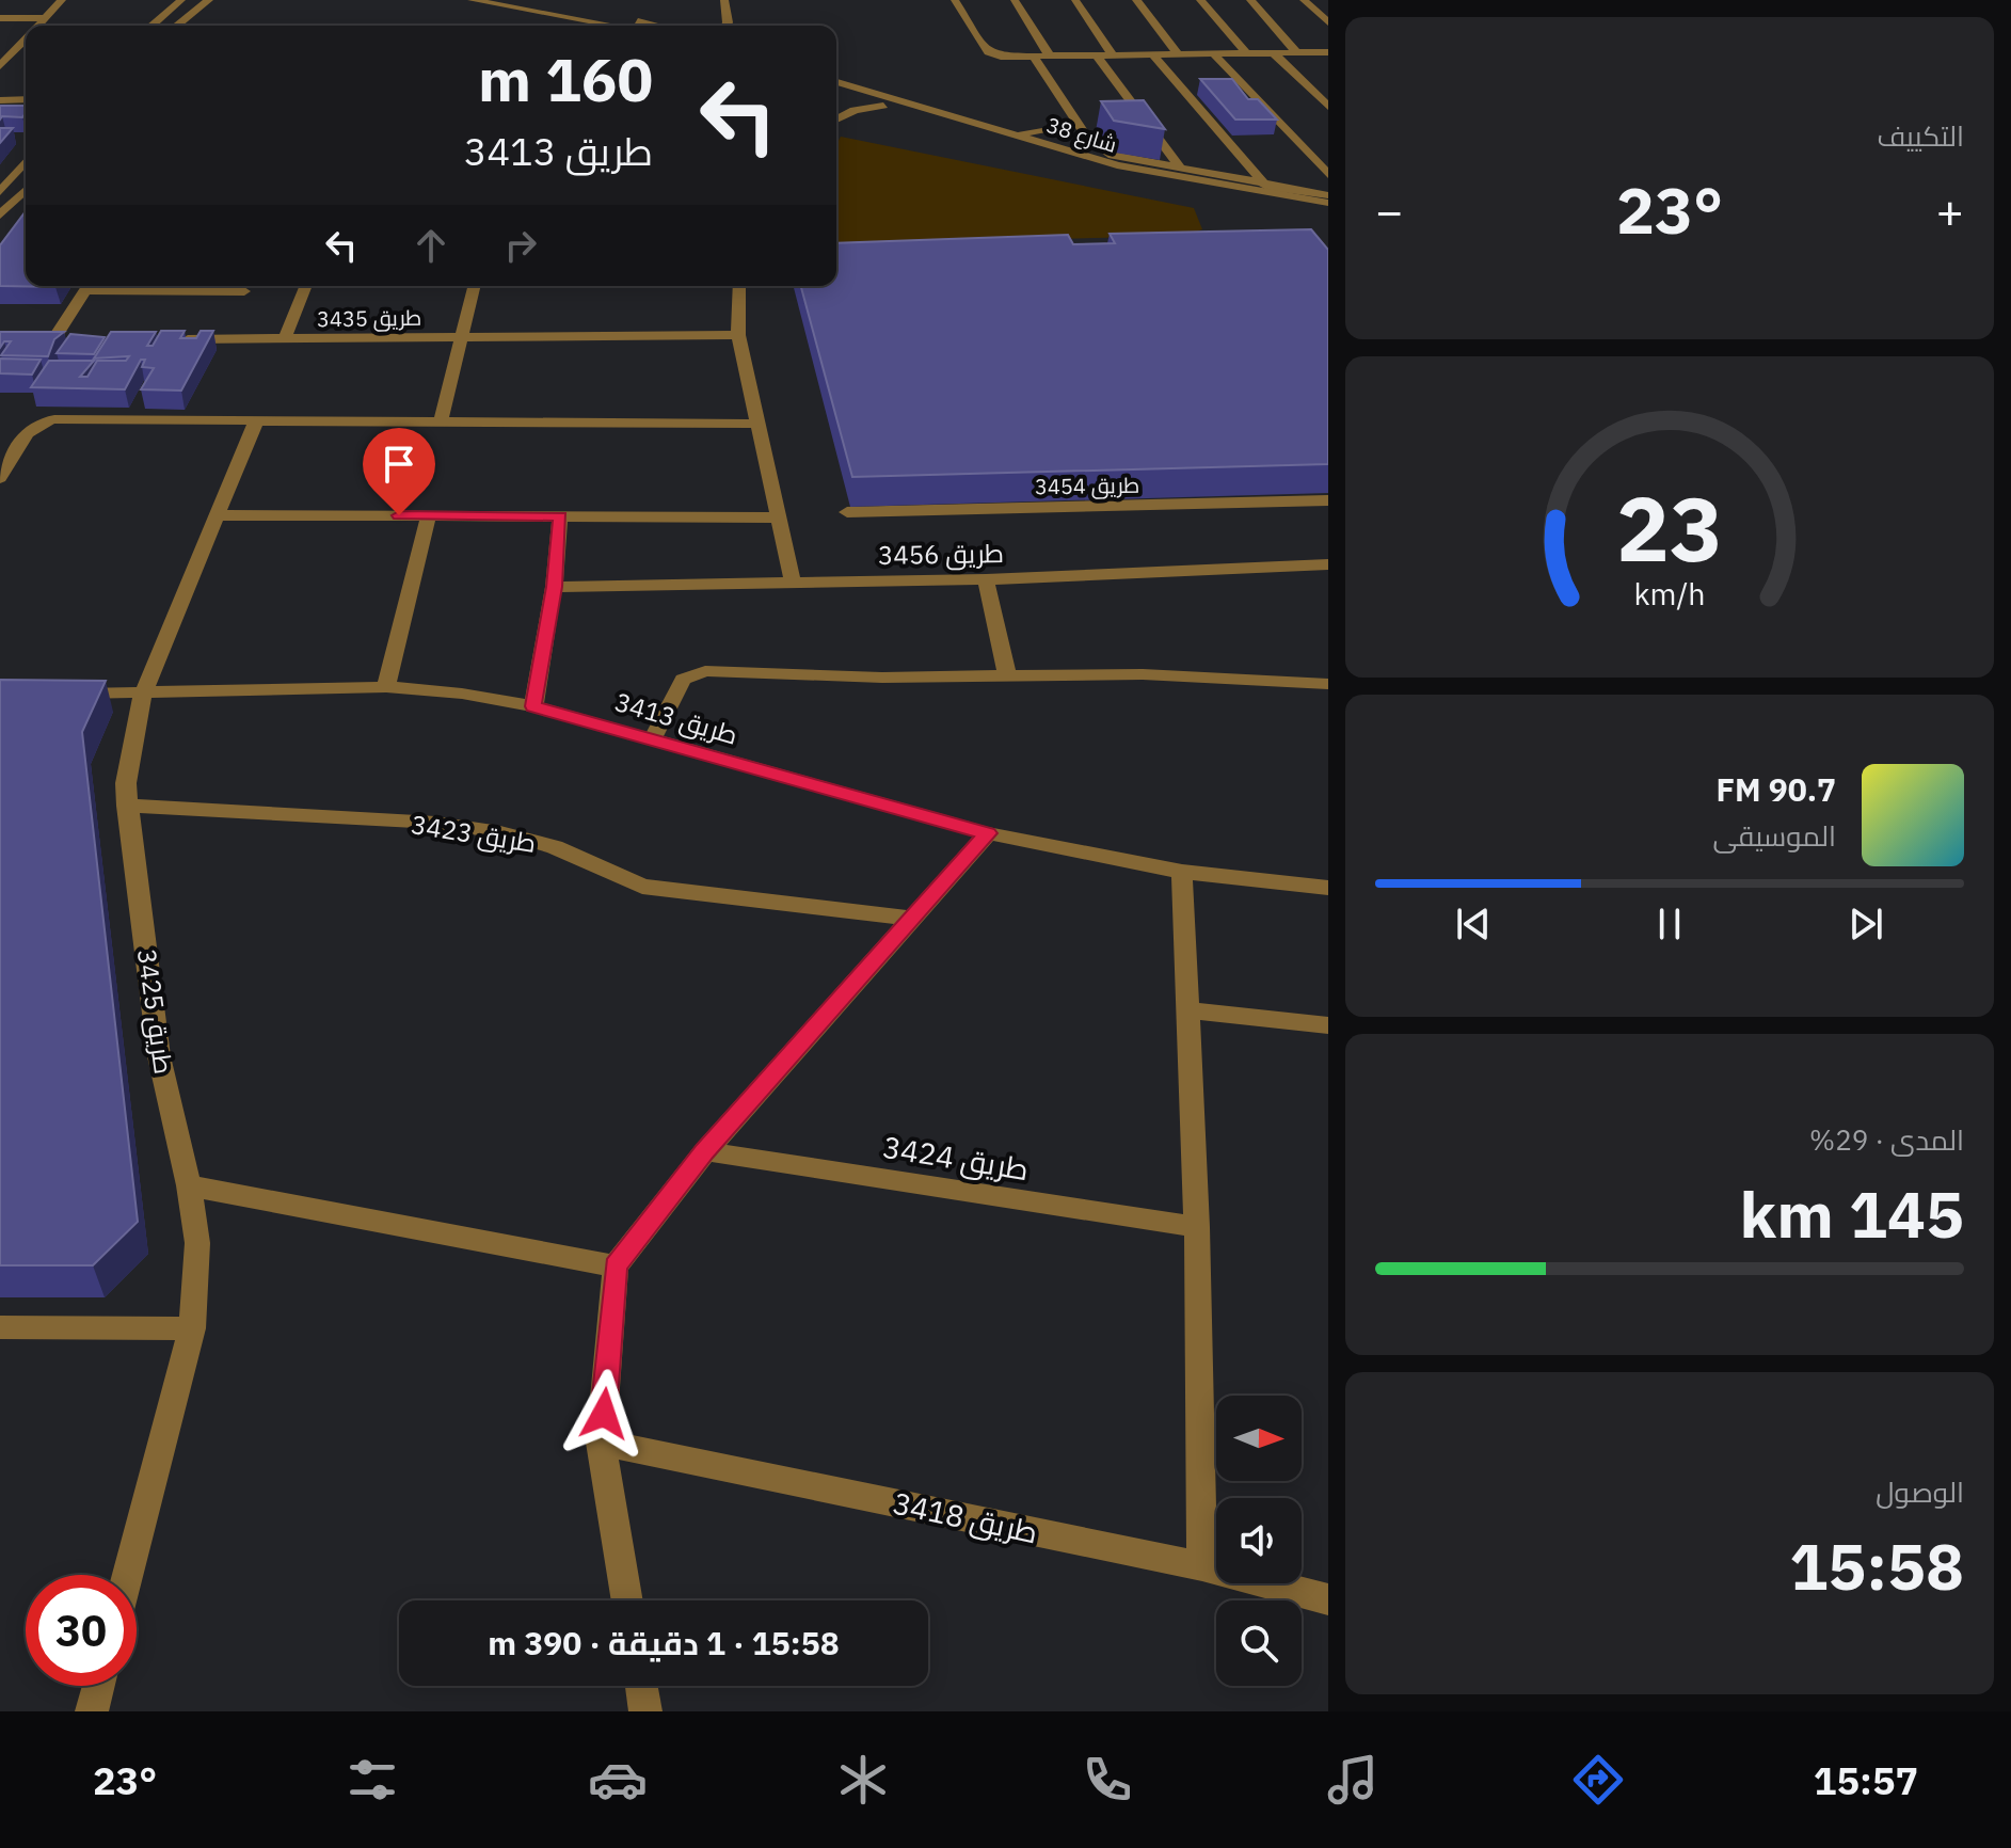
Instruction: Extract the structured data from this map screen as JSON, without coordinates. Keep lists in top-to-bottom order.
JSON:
{
  "streets": {
    "street": [
      "شارع 38",
      "طريق 3435",
      "طريق 3454",
      "طريق 3456",
      "طريق 3413",
      "طريق 3423",
      "طريق 3425",
      "طريق 3424",
      "طريق 3418"
    ]
  },
  "crossings": [
    ["طريق 3413", "طريق 3425"],
    ["طريق 3423", "طريق 3425"]
  ],
  "north": "right",
  "page": {
    "tile": [
      "التكييف",
      ["المدى · 29%", "145 km"],
      ["الوصول", "15:58"]
    ],
    "turn": ["160 m", "طريق 3413"],
    "heat": ["−", "23°", "+"],
    "song": ["90.7 FM", "الموسيقى"],
    "limit": "30",
    "trip": "15:58 · 1 دقيقة · 390 m",
    "tabs": ["15:57", "23°"],
    "gauge": ["23", "km/h"]
  }
}
